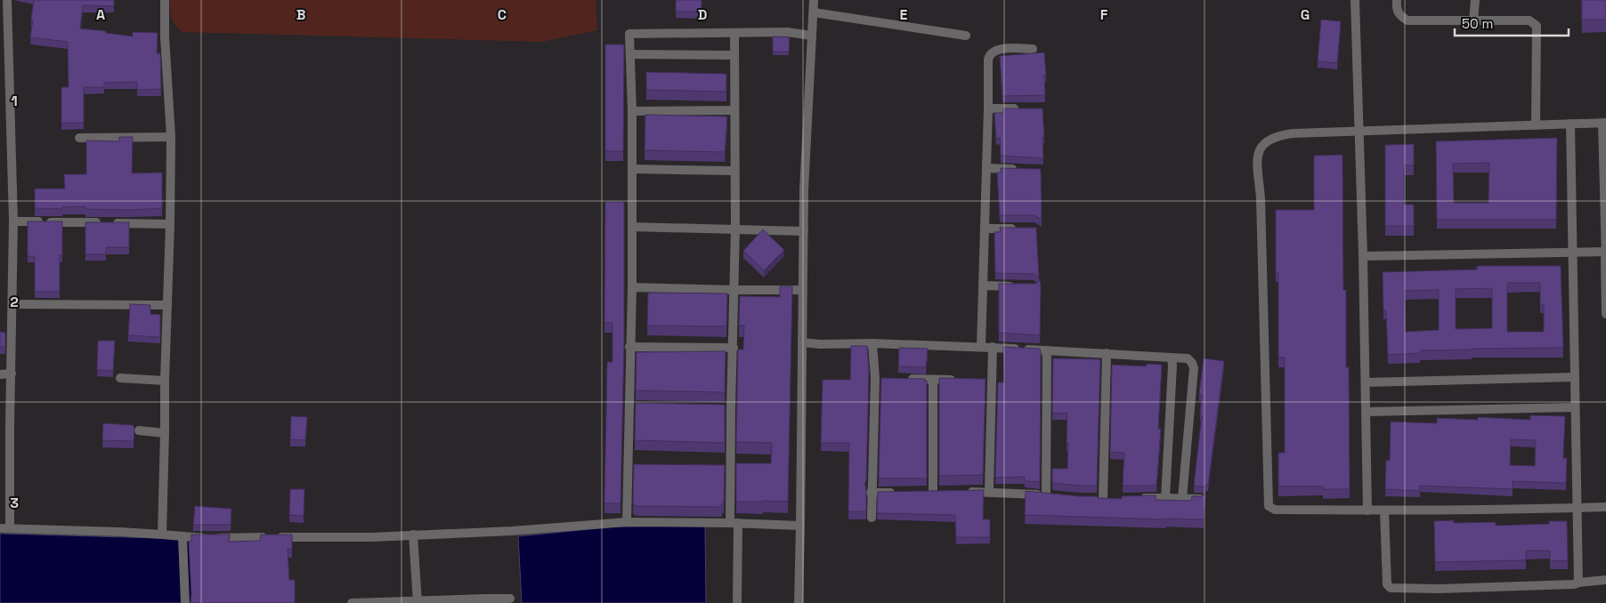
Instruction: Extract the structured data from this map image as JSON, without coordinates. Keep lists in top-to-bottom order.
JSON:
{
  "scale_bar": "50 m",
  "grid": {
    "columns": [
      "A",
      "B",
      "C",
      "D",
      "E",
      "F",
      "G"
    ],
    "rows": ["1", "2", "3"]
  }
}
